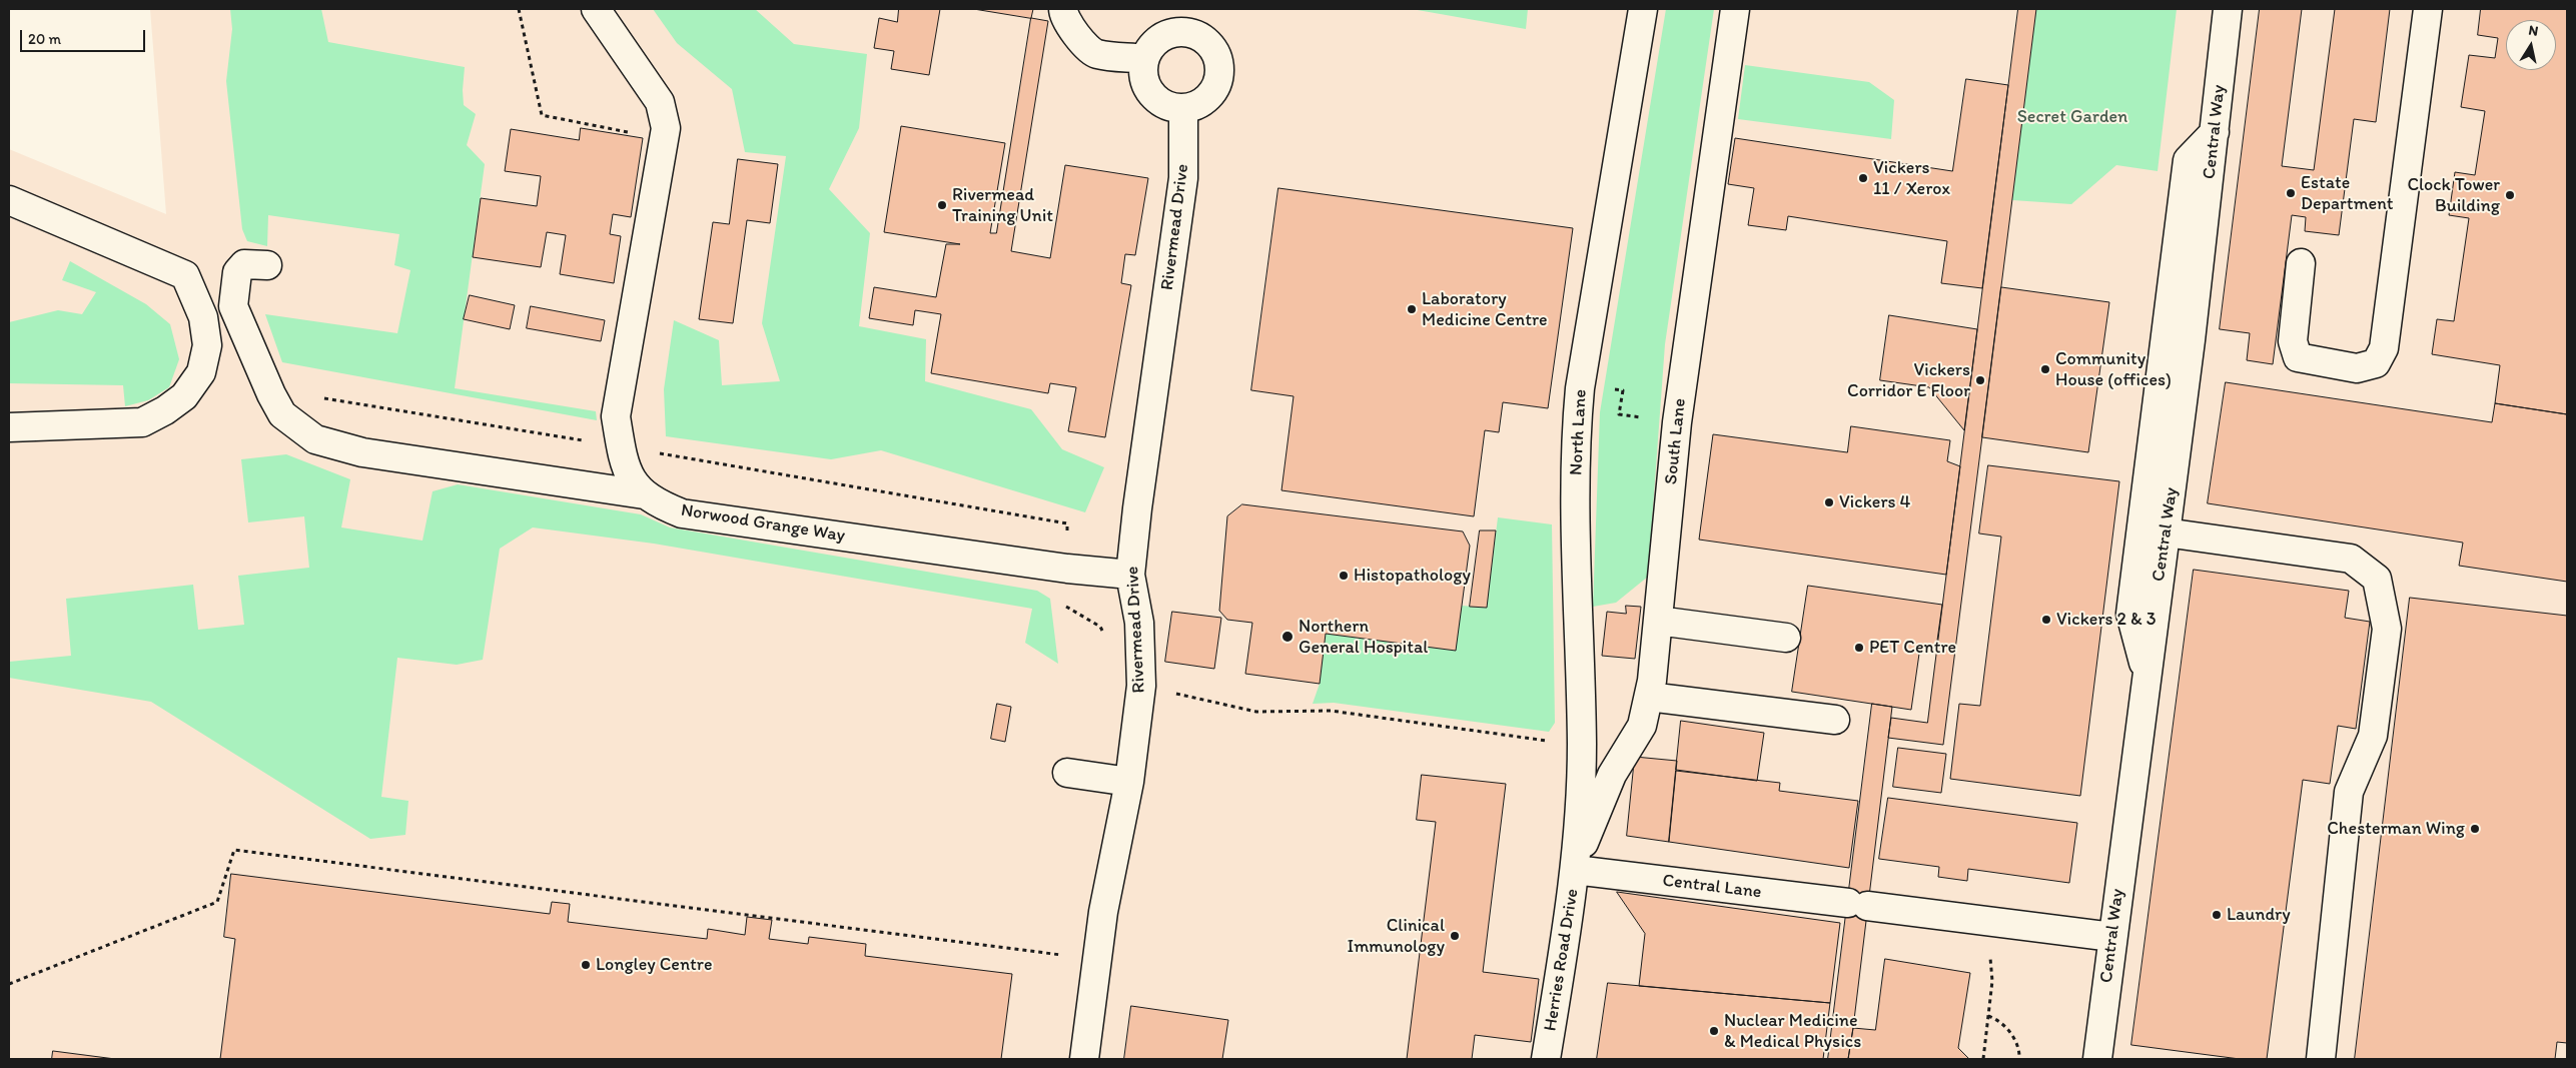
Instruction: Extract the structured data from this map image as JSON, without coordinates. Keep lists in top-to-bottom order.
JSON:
{
  "streets": {
    "lane": [
      "Central Way",
      "Rivermead Drive",
      "North Lane",
      "South Lane",
      "Norwood Grange Way",
      "Central Lane",
      "Herries Road Drive"
    ]
  },
  "crossings": [
    ["Central Way", "Central Lane"],
    ["Rivermead Drive", "Norwood Grange Way"],
    ["North Lane", "South Lane"],
    ["North Lane", "Central Lane"],
    ["North Lane", "Herries Road Drive"],
    ["South Lane", "Central Lane"],
    ["South Lane", "Herries Road Drive"],
    ["Central Lane", "Herries Road Drive"]
  ],
  "parks": ["Secret Garden"],
  "places": [
    "Vickers 11 / Xerox",
    "Estate Department",
    "Clock Tower Building",
    "Rivermead Training Unit",
    "Laboratory Medicine Centre",
    "Community House (offices)",
    "Vickers Corridor E Floor",
    "Vickers 4",
    "Histopathology",
    "Vickers 2 & 3",
    "Northern General Hospital",
    "PET Centre",
    "Chesterman Wing",
    "Laundry",
    "Clinical Immunology",
    "Longley Centre",
    "Nuclear Medicine & Medical Physics"
  ],
  "scale_bar": "20 m",
  "north": "top"
}
